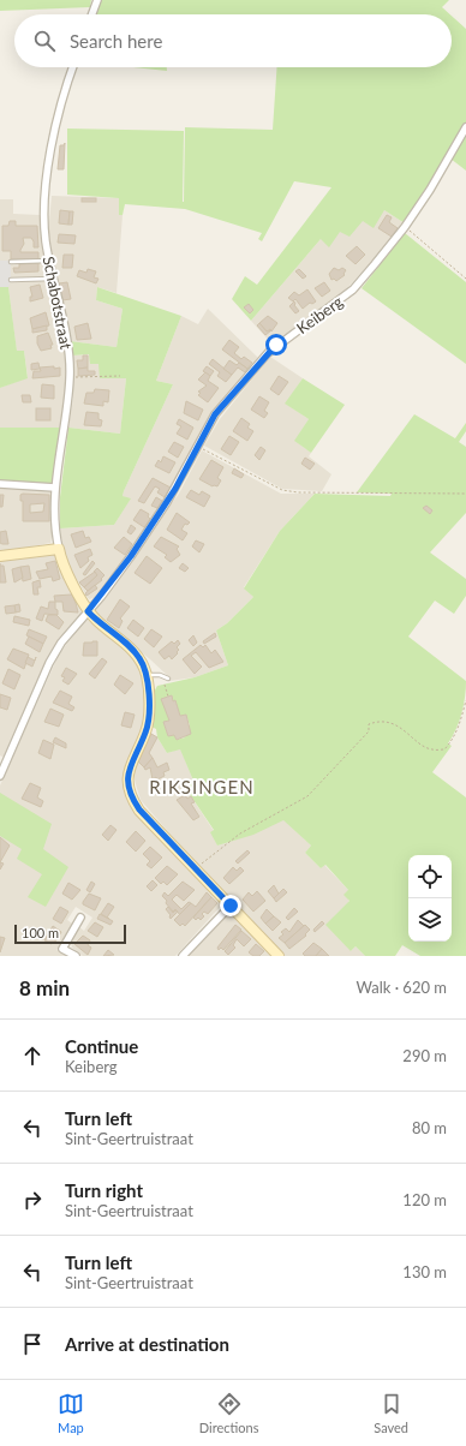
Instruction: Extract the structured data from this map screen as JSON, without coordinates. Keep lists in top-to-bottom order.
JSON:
{
  "streets": {
    "street": ["Schabotstraat", "Keiberg"]
  },
  "districts": ["RIKSINGEN"],
  "scale_bar": "100 m",
  "page": {
    "search": "Search here",
    "scale": "100 m",
    "heading": ["8 min", "Walk · 620 m"],
    "list": [
      ["Continue", "Keiberg", "290 m"],
      ["Turn left", "Sint-Geertruistraat", "80 m"],
      ["Turn right", "Sint-Geertruistraat", "120 m"],
      ["Turn left", "Sint-Geertruistraat", "130 m"],
      "Arrive at destination"
    ],
    "nav": ["Map", "Directions", "Saved"]
  }
}
